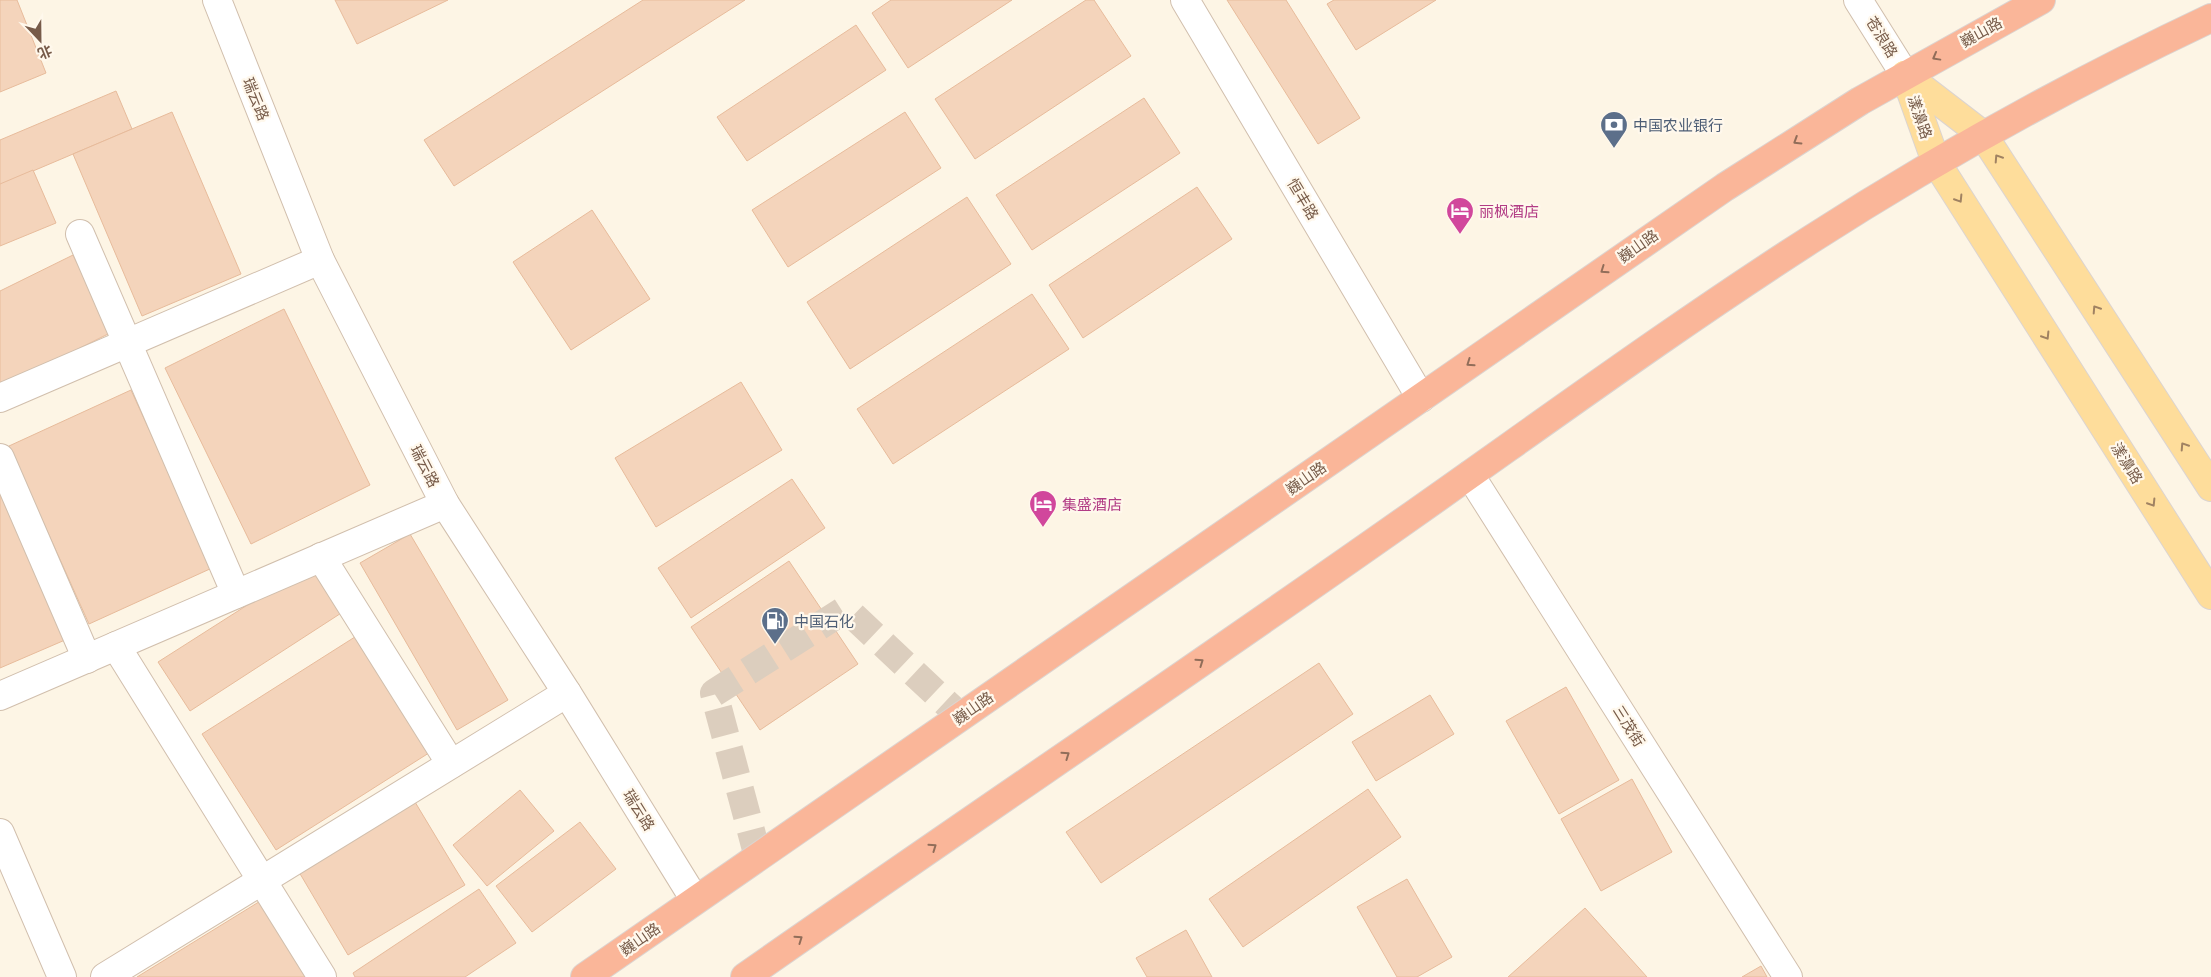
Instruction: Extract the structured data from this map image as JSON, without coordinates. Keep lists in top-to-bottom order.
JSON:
{
  "streets": {
    "highway": ["巍山路"],
    "main road": ["漾濞路"],
    "street": [
      "苍浪路",
      "瑞云路",
      "恒丰路",
      "三茂街"
    ]
  },
  "crossings": [
    ["巍山路", "苍浪路"],
    ["巍山路", "瑞云路"],
    ["巍山路", "漾濞路"],
    ["巍山路", "恒丰路"],
    ["苍浪路", "漾濞路"]
  ],
  "places": {
    "bank": ["中国农业银行"],
    "hotel": ["丽枫酒店", "集盛酒店"],
    "fuel station": ["中国石化"]
  },
  "north": "bottom"
}
